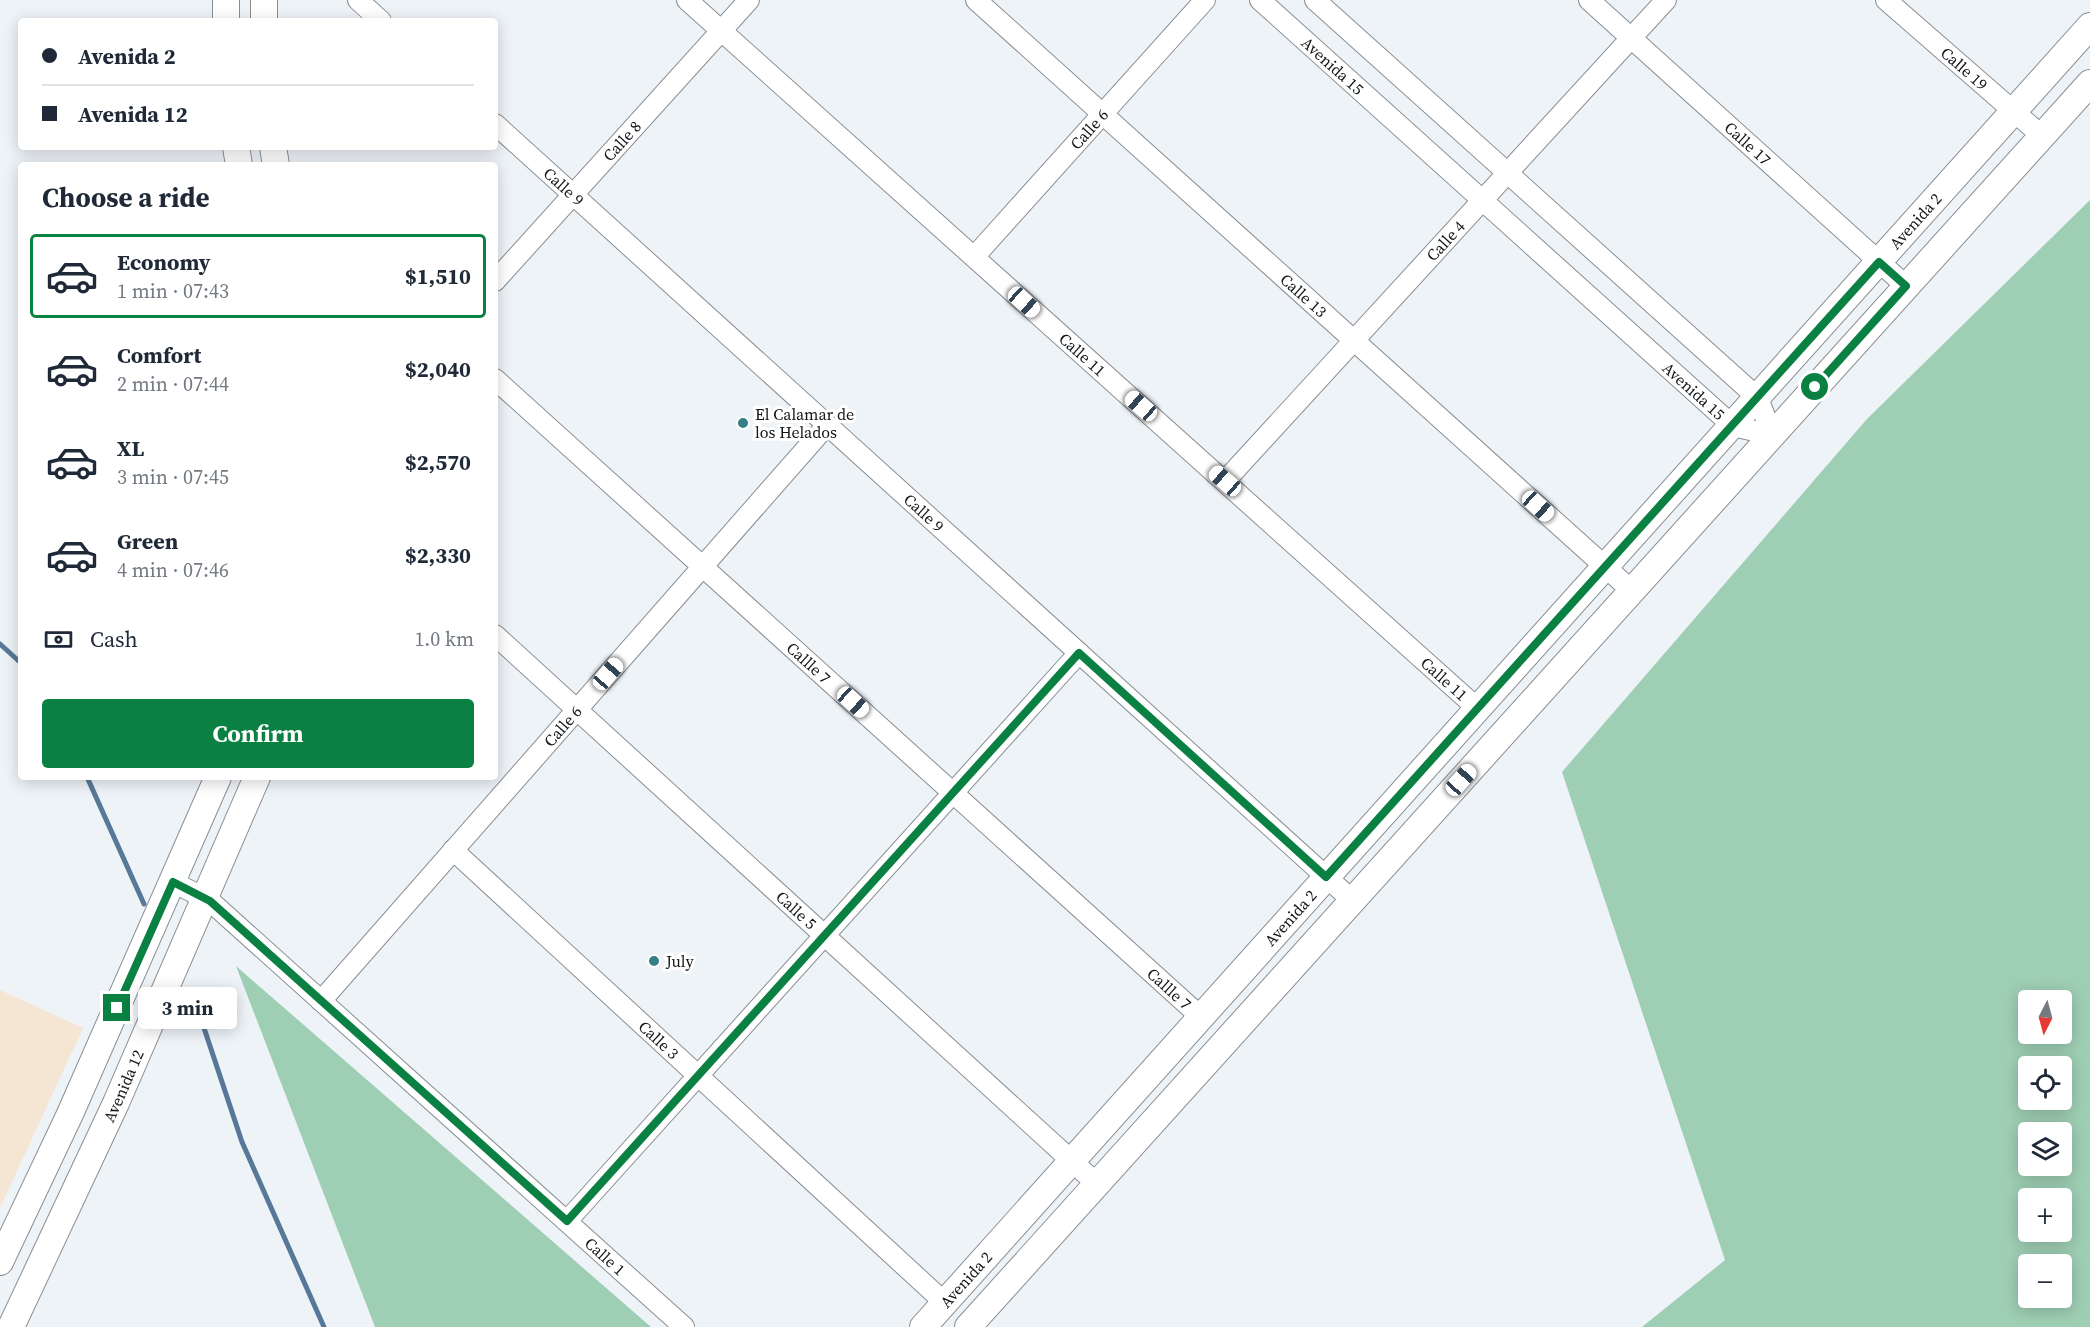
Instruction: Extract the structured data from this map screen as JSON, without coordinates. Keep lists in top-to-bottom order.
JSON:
{
  "streets": {
    "main road": ["Avenida 2", "Avenida 12"],
    "street": [
      "Avenida 15",
      "Calle 19",
      "Calle 6",
      "Calle 8",
      "Calle 17",
      "Calle 9",
      "Calle 4",
      "Calle 13",
      "Calle 11",
      "Callle 7",
      "Calle 5",
      "Calle 3",
      "Calle 1"
    ]
  },
  "crossings": [
    ["Avenida 15", "Avenida 2"],
    ["Avenida 15", "Calle 4"],
    ["Calle 19", "Avenida 2"],
    ["Calle 6", "Calle 9"],
    ["Calle 6", "Calle 13"],
    ["Calle 6", "Calle 11"],
    ["Calle 6", "Callle 7"],
    ["Calle 6", "Calle 5"],
    ["Calle 6", "Calle 3"],
    ["Calle 6", "Calle 1"],
    ["Calle 8", "Calle 9"],
    ["Calle 8", "Calle 11"],
    ["Calle 17", "Avenida 2"],
    ["Calle 17", "Calle 4"],
    ["Calle 9", "Avenida 2"],
    ["Avenida 2", "Calle 13"],
    ["Avenida 2", "Calle 11"],
    ["Avenida 2", "Callle 7"],
    ["Avenida 2", "Calle 5"],
    ["Avenida 2", "Calle 3"],
    ["Calle 4", "Calle 13"],
    ["Calle 4", "Calle 11"],
    ["Avenida 12", "Calle 1"]
  ],
  "places": ["El Calamar de los Helados", "July"],
  "north": "bottom",
  "page": {
    "banner": ["Avenida 2", "Avenida 12"],
    "heading": "Choose a ride",
    "list": [
      {
        "name": "Economy",
        "note": "1 min · 07:43",
        "value": "$1,510"
      },
      {
        "name": "Comfort",
        "note": "2 min · 07:44",
        "value": "$2,040"
      },
      {
        "name": "XL",
        "note": "3 min · 07:45",
        "value": "$2,570"
      },
      {
        "name": "Green",
        "note": "4 min · 07:46",
        "value": "$2,330"
      }
    ],
    "pay": ["Cash", "1.0 km"],
    "buttons": "Confirm",
    "bubble": "3 min",
    "map_buttons": ["+", "−"]
  }
}
